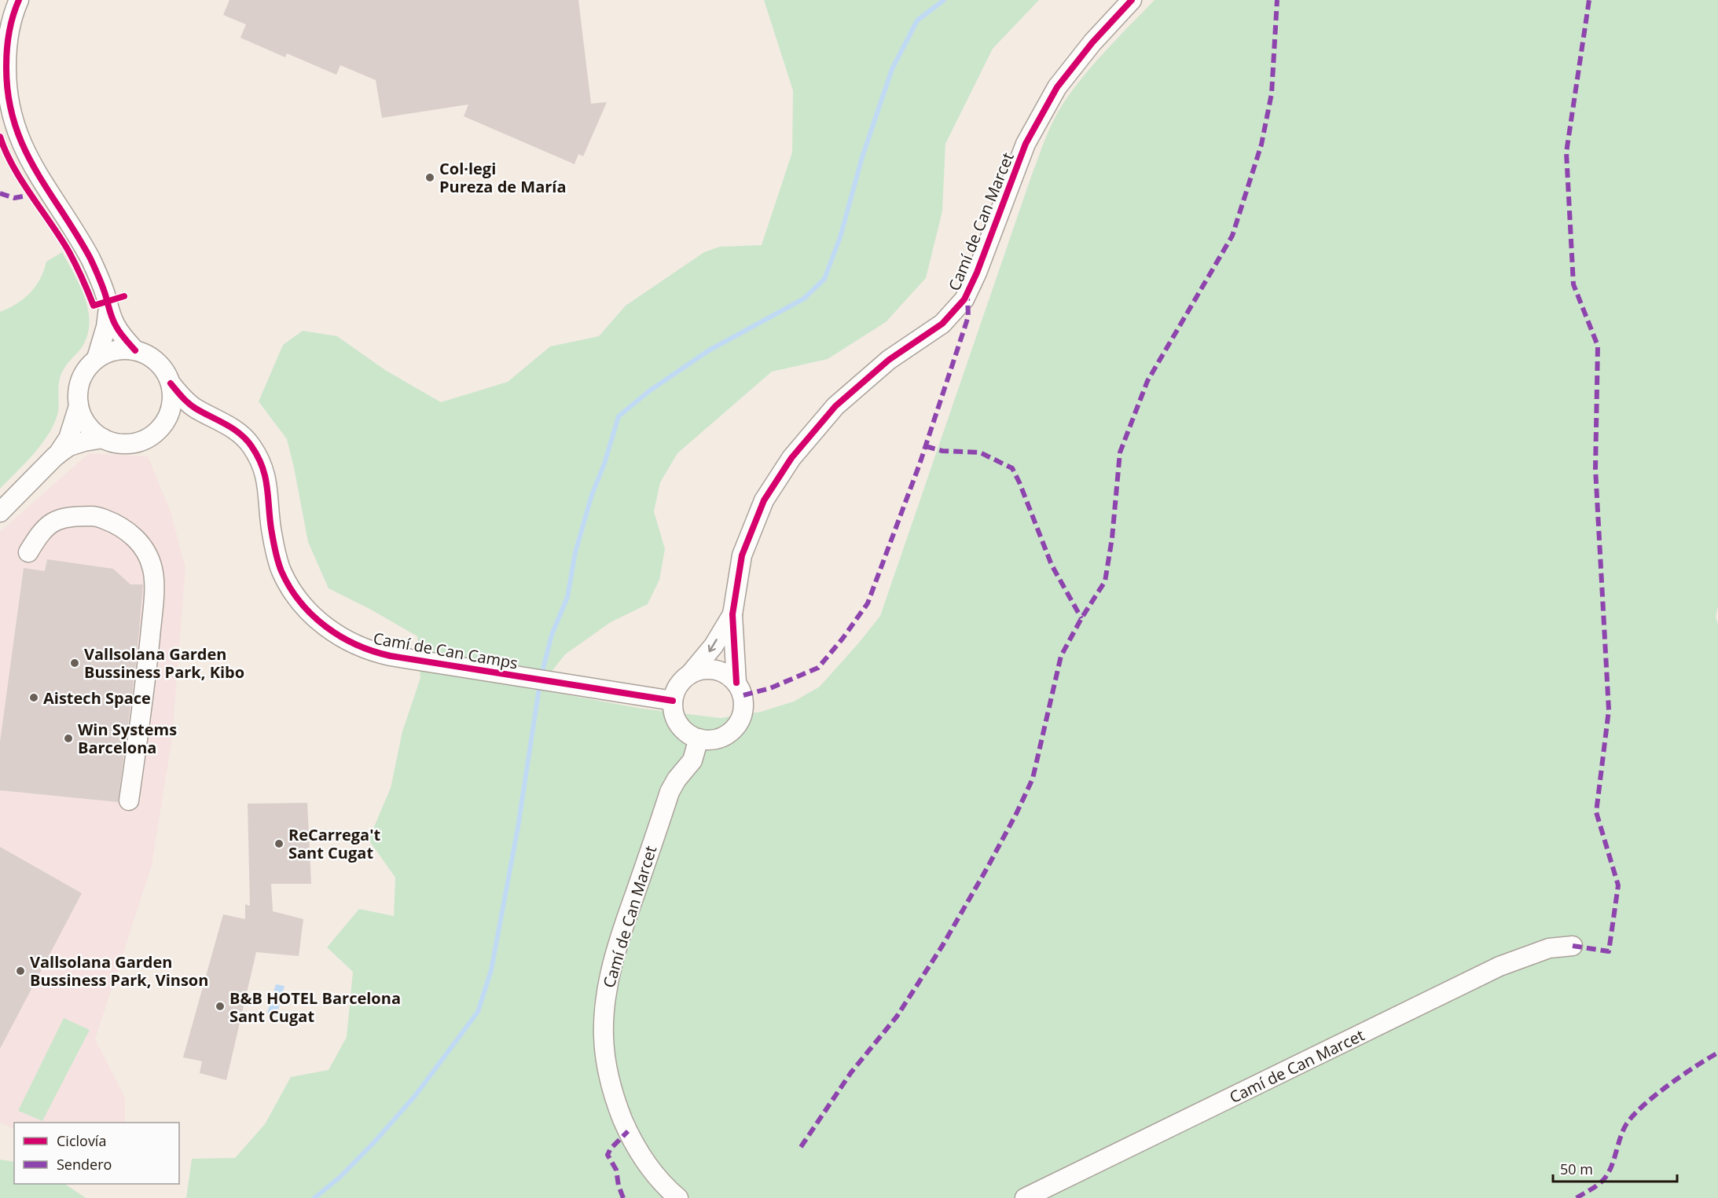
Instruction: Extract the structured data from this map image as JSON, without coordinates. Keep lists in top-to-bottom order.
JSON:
{
  "streets": {
    "street": ["Camí de Can Marcet", "Camí de Can Camps"]
  },
  "crossings": [
    ["Camí de Can Marcet", "Camí de Can Camps"]
  ],
  "places": [
    "Col·legi Pureza de María",
    "Vallsolana Garden Bussiness Park, Kibo",
    "Aistech Space",
    "Win Systems Barcelona",
    "ReCarrega't Sant Cugat",
    "Vallsolana Garden Bussiness Park, Vinson",
    "B&B HOTEL Barcelona Sant Cugat"
  ],
  "legend": ["Ciclovía", "Sendero"],
  "scale_bar": "50 m"
}
